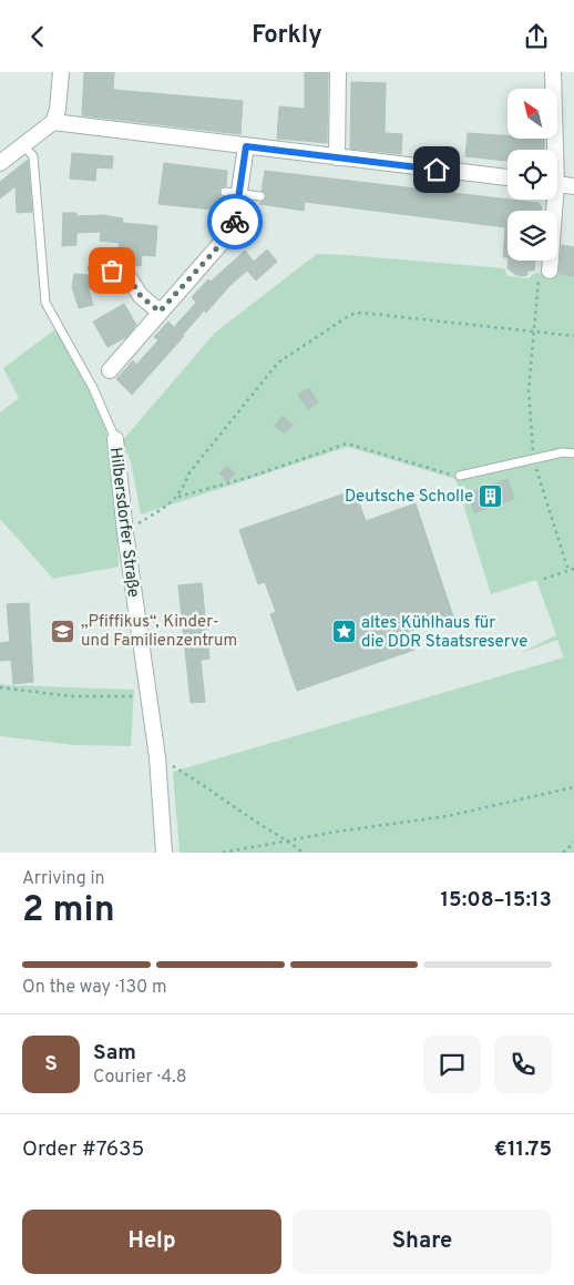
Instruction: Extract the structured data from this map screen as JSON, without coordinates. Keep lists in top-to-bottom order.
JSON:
{
  "streets": {
    "street": ["Hilbersdorfer Straße"]
  },
  "places": {
    "building": ["Deutsche Scholle"],
    "school or university": ["„Pfiffikus“, Kinder- und Familienzentrum"],
    "place": ["altes Kühlhaus für die DDR Staatsreserve"]
  },
  "north": "top left",
  "page": {
    "header": "Forkly",
    "heading": ["2 min", "Arriving in", "15:08–15:13"],
    "panel": [
      "Sam",
      "Courier · 4.8",
      "Order #7635",
      "€11.75"
    ],
    "bar": "On the way · 130 m",
    "round": "S",
    "buttons": ["Help", "Share"]
  }
}
